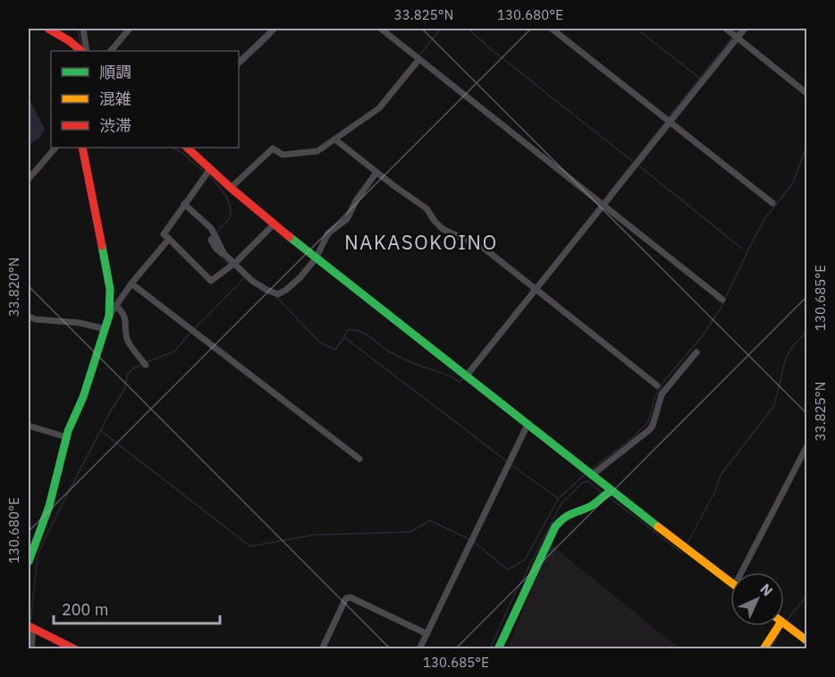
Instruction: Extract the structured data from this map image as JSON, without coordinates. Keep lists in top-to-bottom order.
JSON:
{
  "districts": ["NAKASOKOINO"],
  "legend": ["順調", "混雑", "渋滞"],
  "scale_bar": "200 m",
  "north": "top right",
  "coordinates": [
    "33.825°N",
    "130.680°E",
    "33.820°N",
    "130.685°E"
  ]
}
